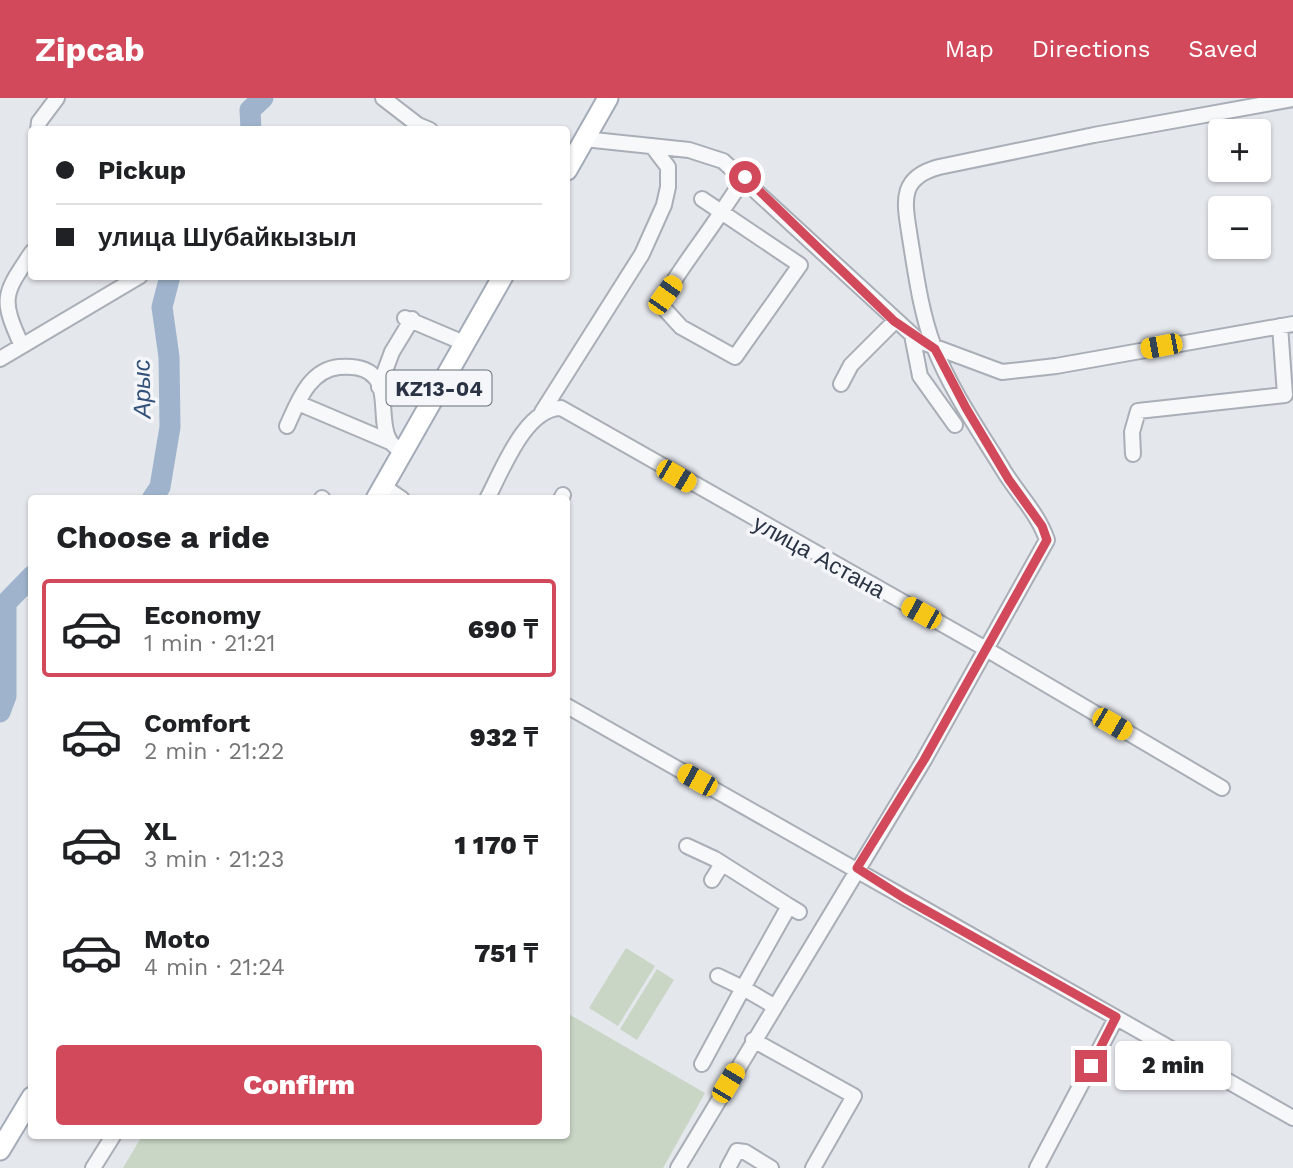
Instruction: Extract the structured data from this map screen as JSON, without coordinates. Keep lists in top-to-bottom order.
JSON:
{
  "streets": {
    "main road": ["KZ13-04"],
    "street": ["улица Астана"]
  },
  "water": ["Арыс"],
  "page": {
    "header": "Zipcab",
    "nav": ["Map", "Directions", "Saved"],
    "map_buttons": ["+", "−"],
    "banner": ["Pickup", "улица Шубайкызыл"],
    "heading": "Choose a ride",
    "list": [
      {
        "name": "Economy",
        "note": "1 min · 21:21",
        "value": "690 ₸"
      },
      {
        "name": "Comfort",
        "note": "2 min · 21:22",
        "value": "932 ₸"
      },
      {
        "name": "XL",
        "note": "3 min · 21:23",
        "value": "1 170 ₸"
      },
      {
        "name": "Moto",
        "note": "4 min · 21:24",
        "value": "751 ₸"
      }
    ],
    "buttons": "Confirm",
    "bubble": "2 min"
  }
}
